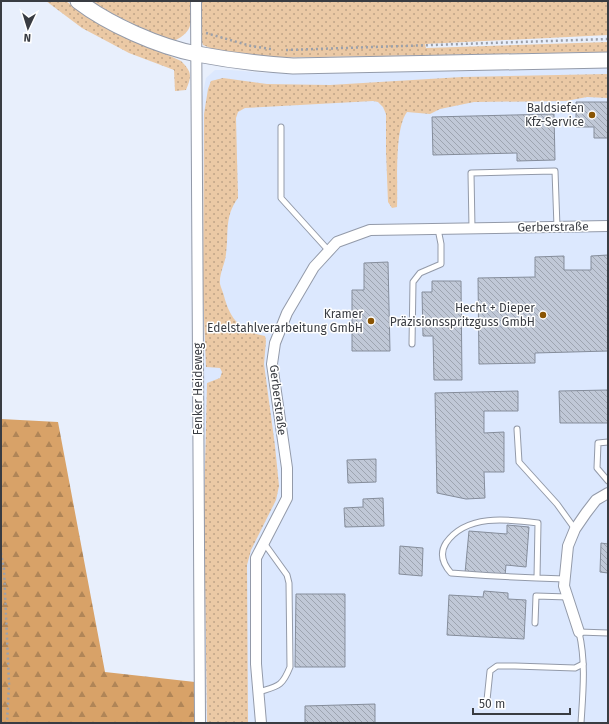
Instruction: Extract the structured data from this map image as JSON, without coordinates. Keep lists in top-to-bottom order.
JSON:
{
  "streets": {
    "street": ["Gerberstraße", "Fenker Heideweg"]
  },
  "places": ["Baldsiefen Kfz-Service", "Hecht + Dieper Präzisionsspritzguss GmbH", "Kramer Edelstahlverarbeitung GmbH"],
  "scale_bar": "50 m",
  "north": "bottom"
}
